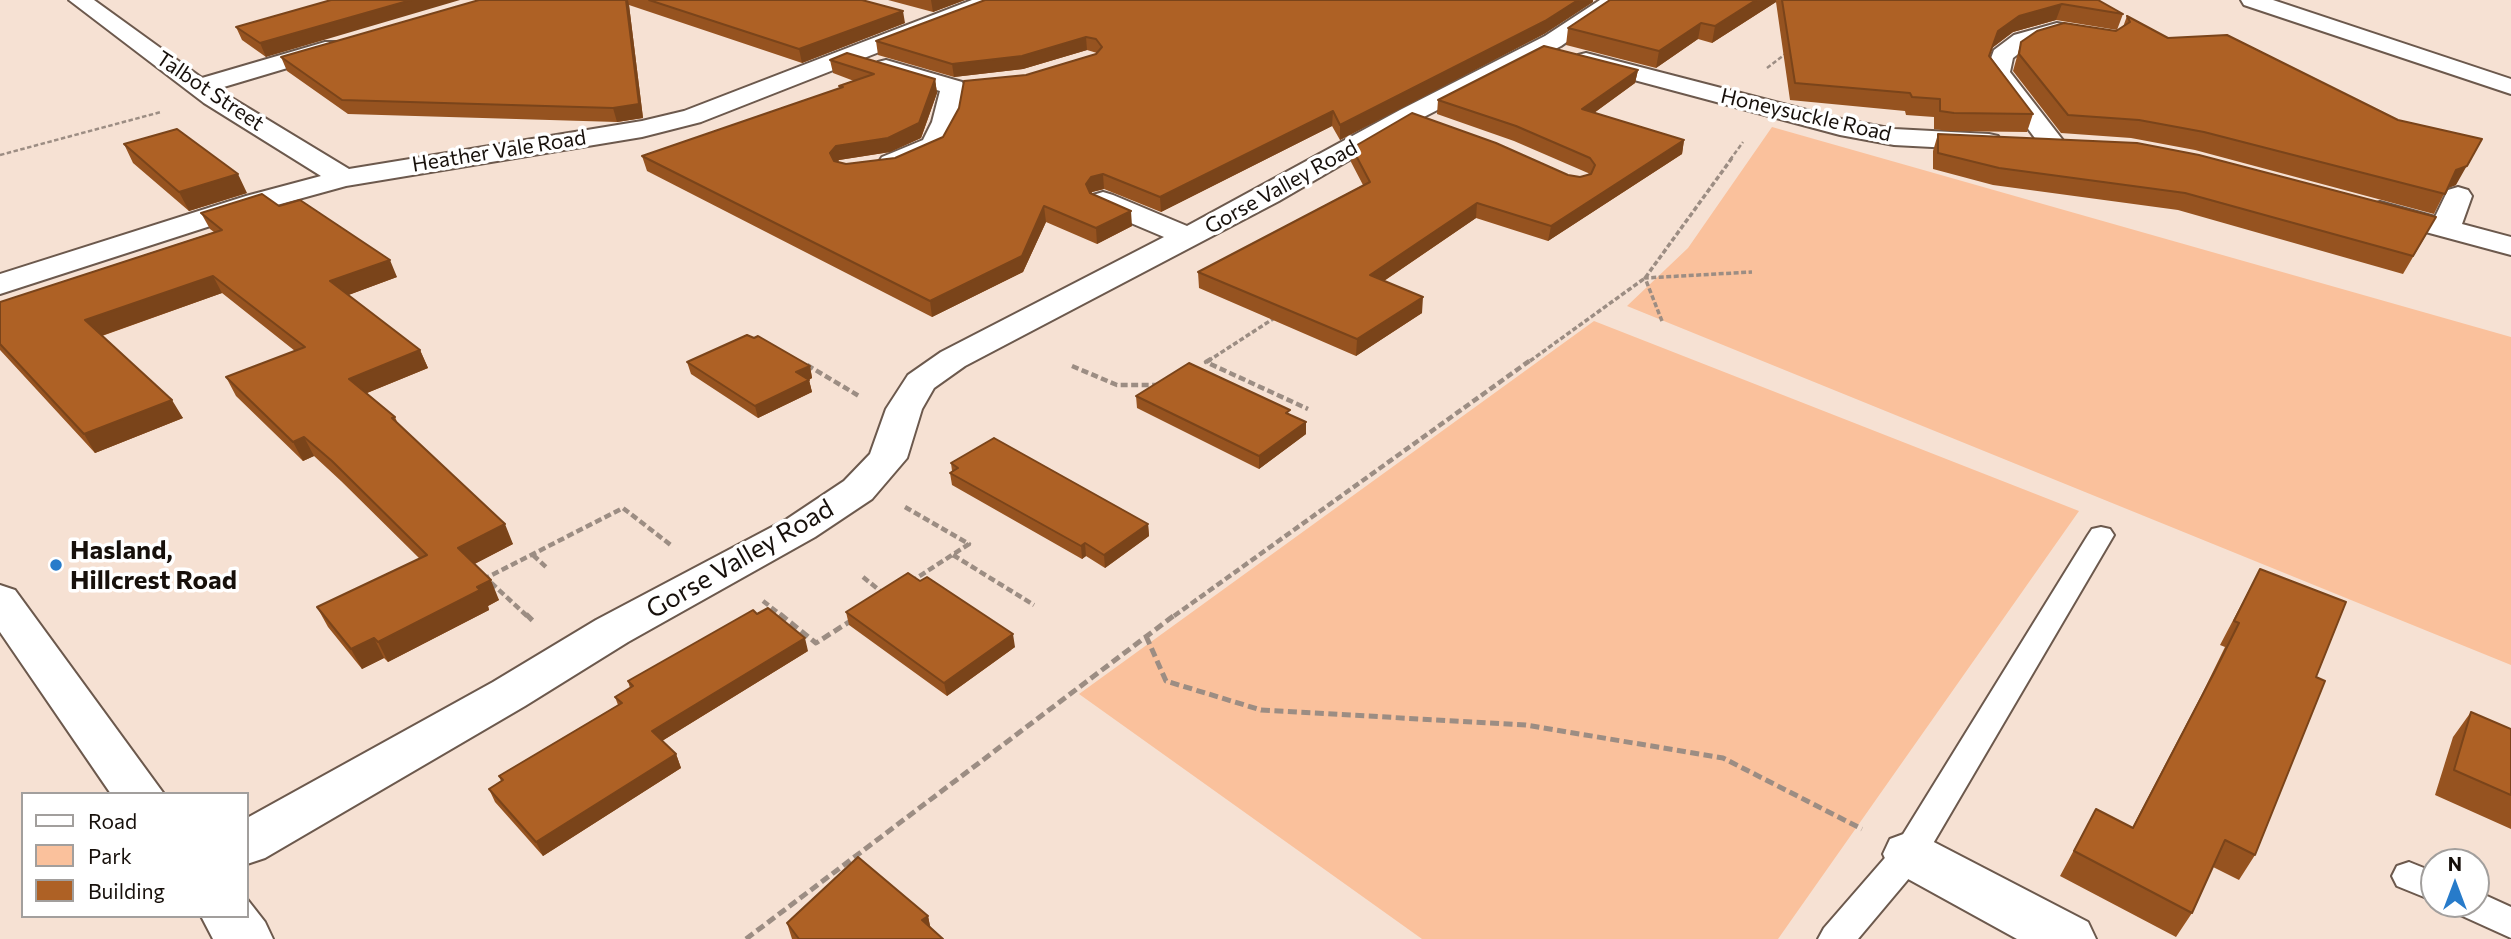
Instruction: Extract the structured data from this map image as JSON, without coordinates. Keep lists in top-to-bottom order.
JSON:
{
  "streets": {
    "main road": [
      "Talbot Street",
      "Honeysuckle Road",
      "Heather Vale Road",
      "Gorse Valley Road"
    ]
  },
  "crossings": [
    ["Talbot Street", "Heather Vale Road"],
    ["Honeysuckle Road", "Gorse Valley Road"]
  ],
  "places": ["Hasland, Hillcrest Road"],
  "legend": ["Road", "Park", "Building"],
  "north": "top"
}
